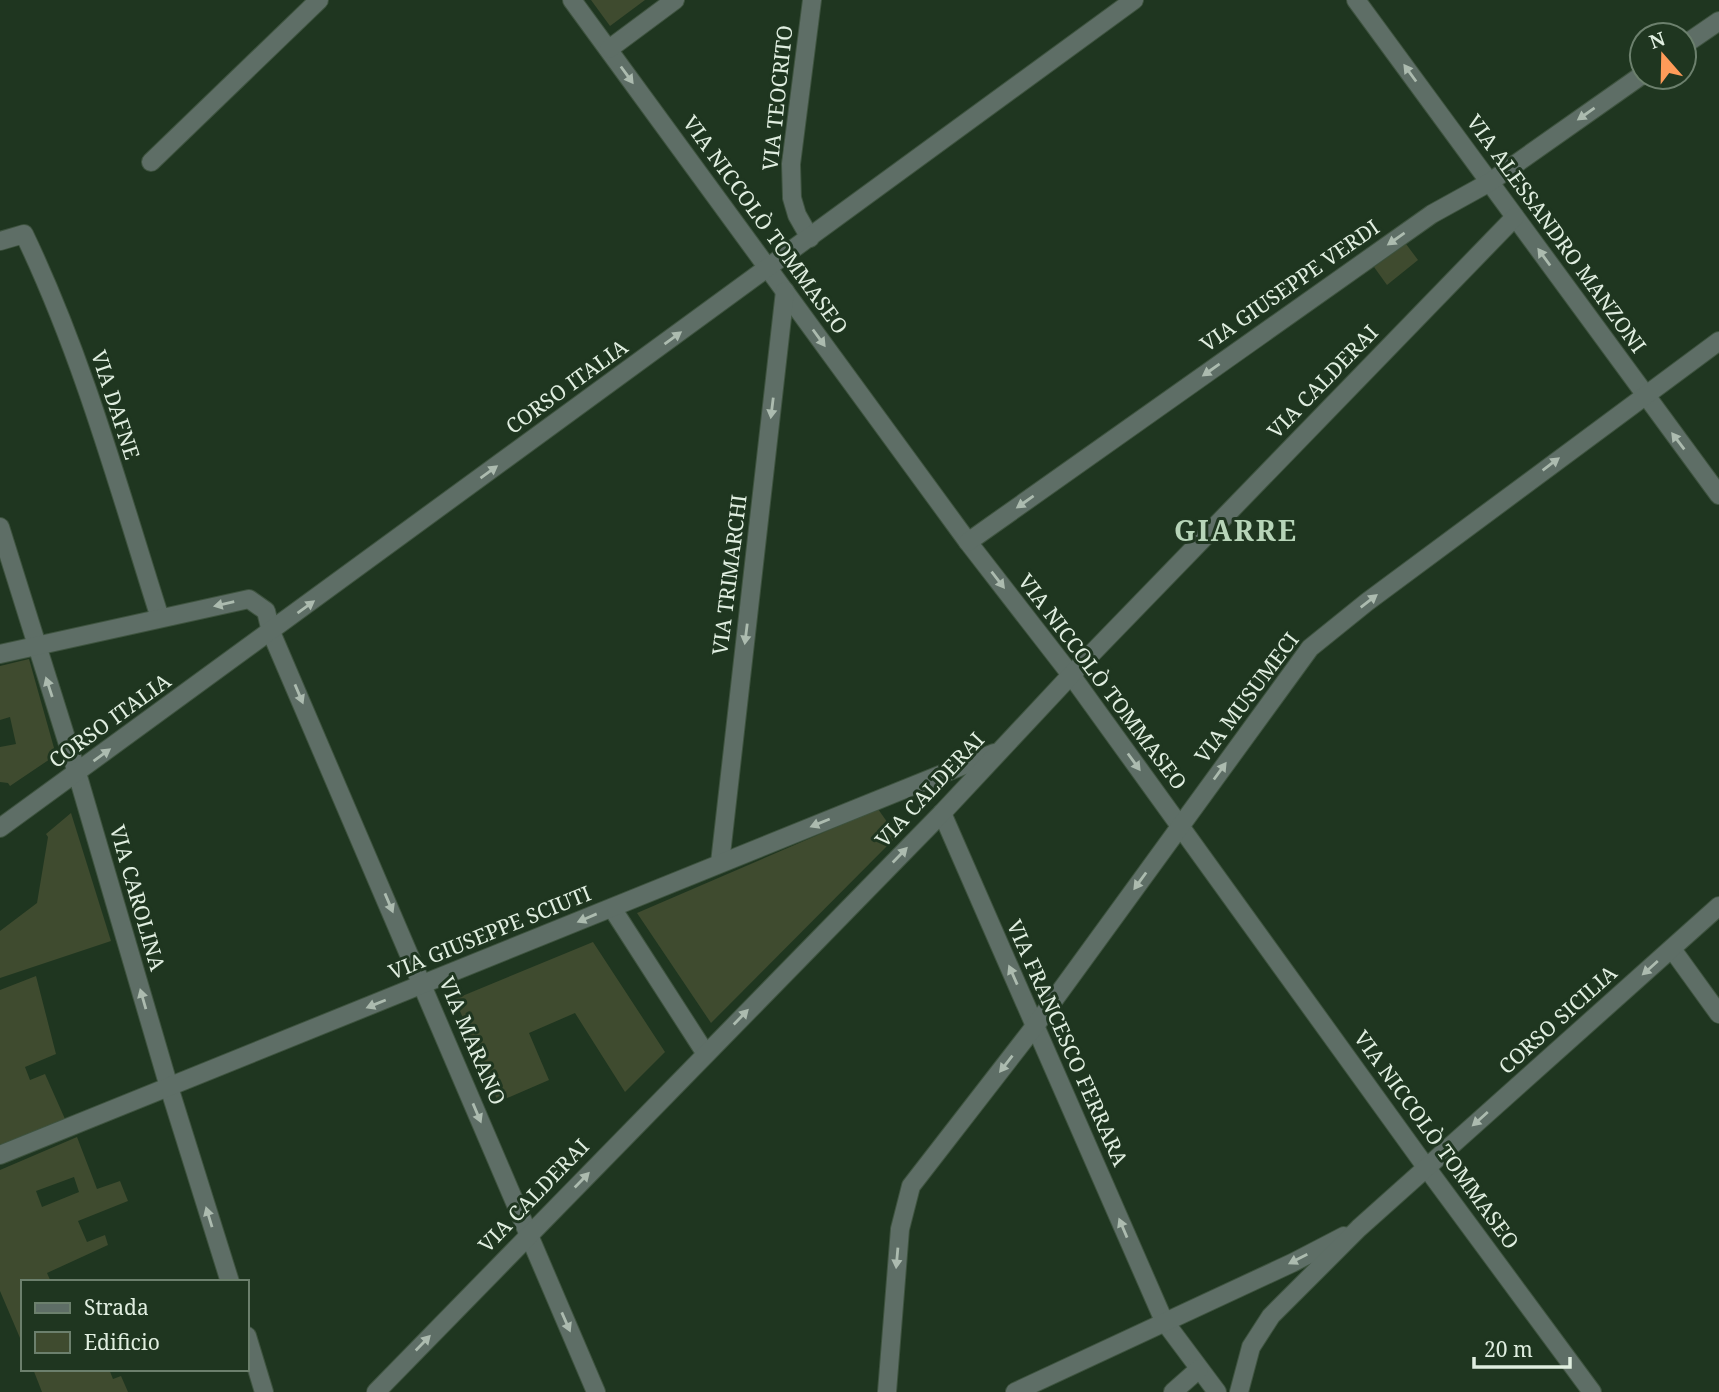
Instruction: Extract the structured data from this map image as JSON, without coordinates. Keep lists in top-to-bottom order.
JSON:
{
  "streets": {
    "street": [
      "VIA TEOCRITO",
      "VIA NICCOLÒ TOMMASEO",
      "VIA ALESSANDRO MANZONI",
      "VIA GIUSEPPE VERDI",
      "VIA CALDERAI",
      "CORSO ITALIA",
      "VIA DAFNE",
      "VIA TRIMARCHI",
      "VIA MUSUMECI",
      "VIA CAROLINA",
      "VIA GIUSEPPE SCIUTI",
      "CORSO SICILIA",
      "VIA MARANO",
      "VIA FRANCESCO FERRARA"
    ]
  },
  "crossings": [
    ["VIA TEOCRITO", "CORSO ITALIA"],
    ["VIA NICCOLÒ TOMMASEO", "VIA GIUSEPPE VERDI"],
    ["VIA NICCOLÒ TOMMASEO", "VIA CALDERAI"],
    ["VIA NICCOLÒ TOMMASEO", "CORSO ITALIA"],
    ["VIA NICCOLÒ TOMMASEO", "VIA TRIMARCHI"],
    ["VIA NICCOLÒ TOMMASEO", "VIA MUSUMECI"],
    ["VIA NICCOLÒ TOMMASEO", "CORSO SICILIA"],
    ["VIA ALESSANDRO MANZONI", "VIA GIUSEPPE VERDI"],
    ["VIA ALESSANDRO MANZONI", "VIA CALDERAI"],
    ["VIA ALESSANDRO MANZONI", "VIA MUSUMECI"],
    ["VIA CALDERAI", "VIA GIUSEPPE SCIUTI"],
    ["VIA CALDERAI", "VIA MARANO"],
    ["VIA CALDERAI", "VIA FRANCESCO FERRARA"],
    ["CORSO ITALIA", "VIA CAROLINA"],
    ["CORSO ITALIA", "VIA MARANO"],
    ["VIA DAFNE", "VIA MARANO"],
    ["VIA TRIMARCHI", "VIA GIUSEPPE SCIUTI"],
    ["VIA MUSUMECI", "VIA FRANCESCO FERRARA"],
    ["VIA CAROLINA", "VIA GIUSEPPE SCIUTI"],
    ["VIA CAROLINA", "VIA MARANO"],
    ["VIA GIUSEPPE SCIUTI", "VIA MARANO"]
  ],
  "one_way": [
    "VIA NICCOLÒ TOMMASEO",
    "VIA ALESSANDRO MANZONI",
    "VIA GIUSEPPE VERDI",
    "VIA CALDERAI",
    "CORSO ITALIA",
    "VIA TRIMARCHI",
    "VIA CAROLINA",
    "VIA GIUSEPPE SCIUTI",
    "CORSO SICILIA",
    "VIA MARANO",
    "VIA FRANCESCO FERRARA"
  ],
  "districts": ["GIARRE"],
  "legend": ["Strada", "Edificio"],
  "scale_bar": "20 m",
  "north": "top"
}
